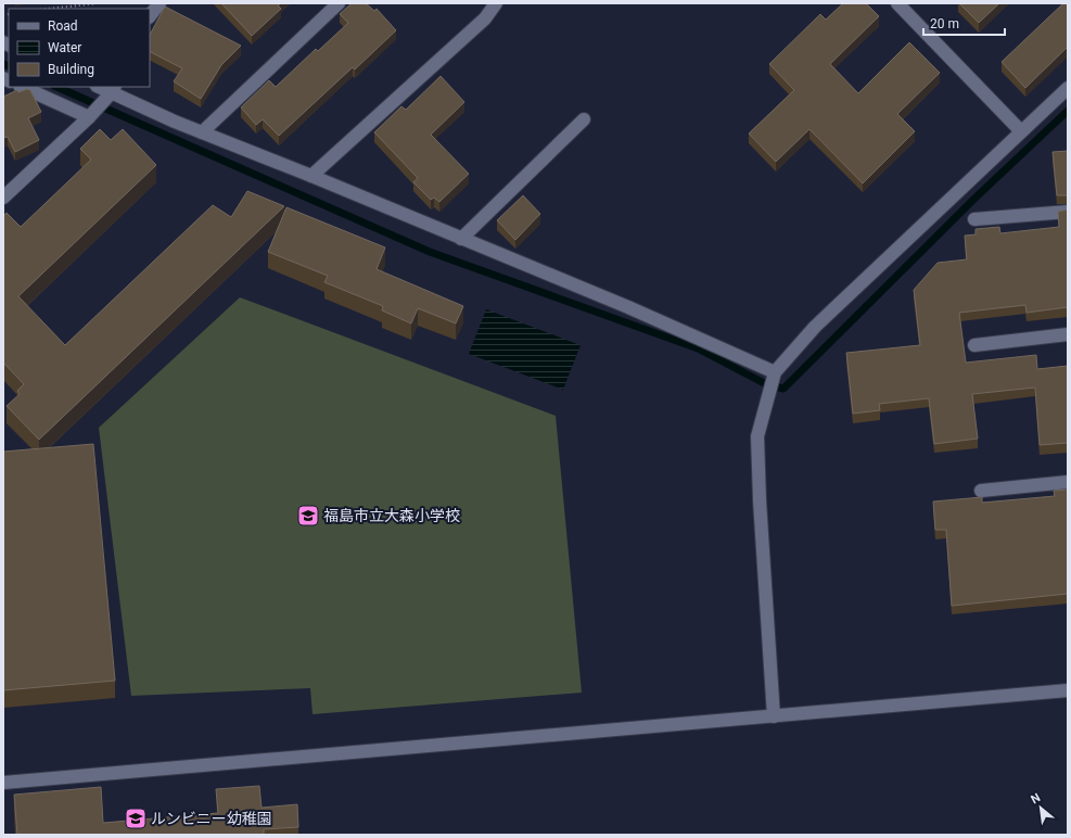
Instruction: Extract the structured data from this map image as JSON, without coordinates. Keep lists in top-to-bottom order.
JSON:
{
  "places": {
    "school or university": ["福島市立大森小学校", "ルンビニー幼稚園"]
  },
  "legend": ["Road", "Water", "Building"],
  "scale_bar": "20 m",
  "north": "top left"
}
